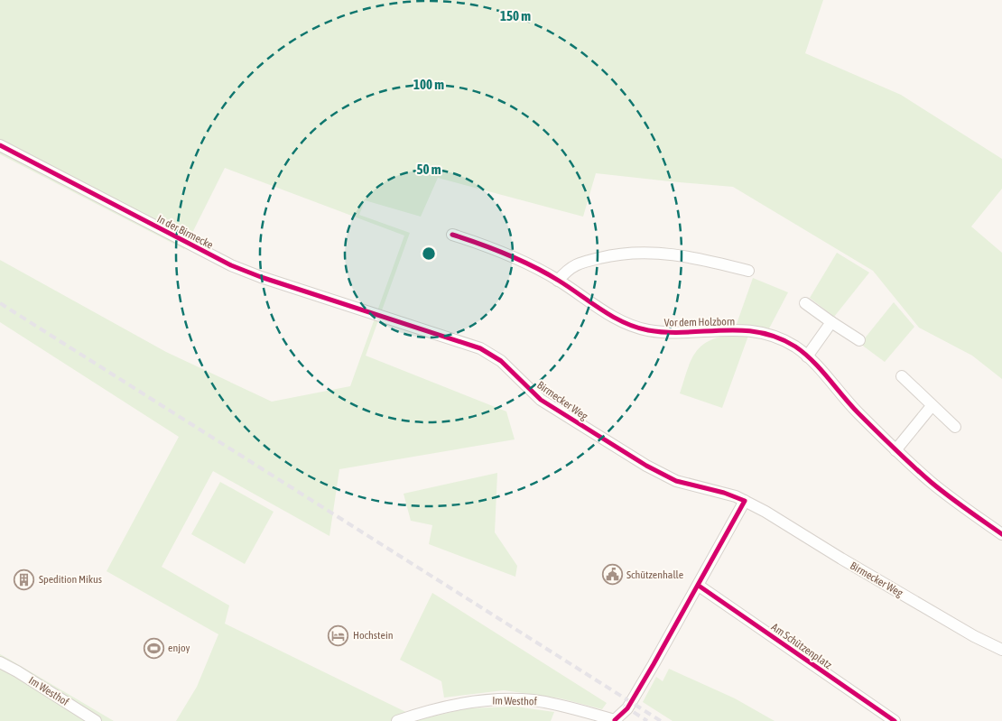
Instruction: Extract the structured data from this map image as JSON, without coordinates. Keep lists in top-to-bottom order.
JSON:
{
  "streets": {
    "street": [
      "In der Birmecke",
      "Vor dem Holzborn",
      "Birmecker Weg",
      "Am Schützenplatz",
      "Im Westhof"
    ]
  },
  "crossings": [
    ["In der Birmecke", "Birmecker Weg"],
    ["Am Schützenplatz", "Im Westhof"]
  ],
  "places": {
    "public building": ["Schützenhalle"],
    "building": ["Spedition Mikus"],
    "hotel": ["Hochstein"],
    "sports": ["enjoy"]
  },
  "rings": ["150 m", "100 m", "50 m"]
}
